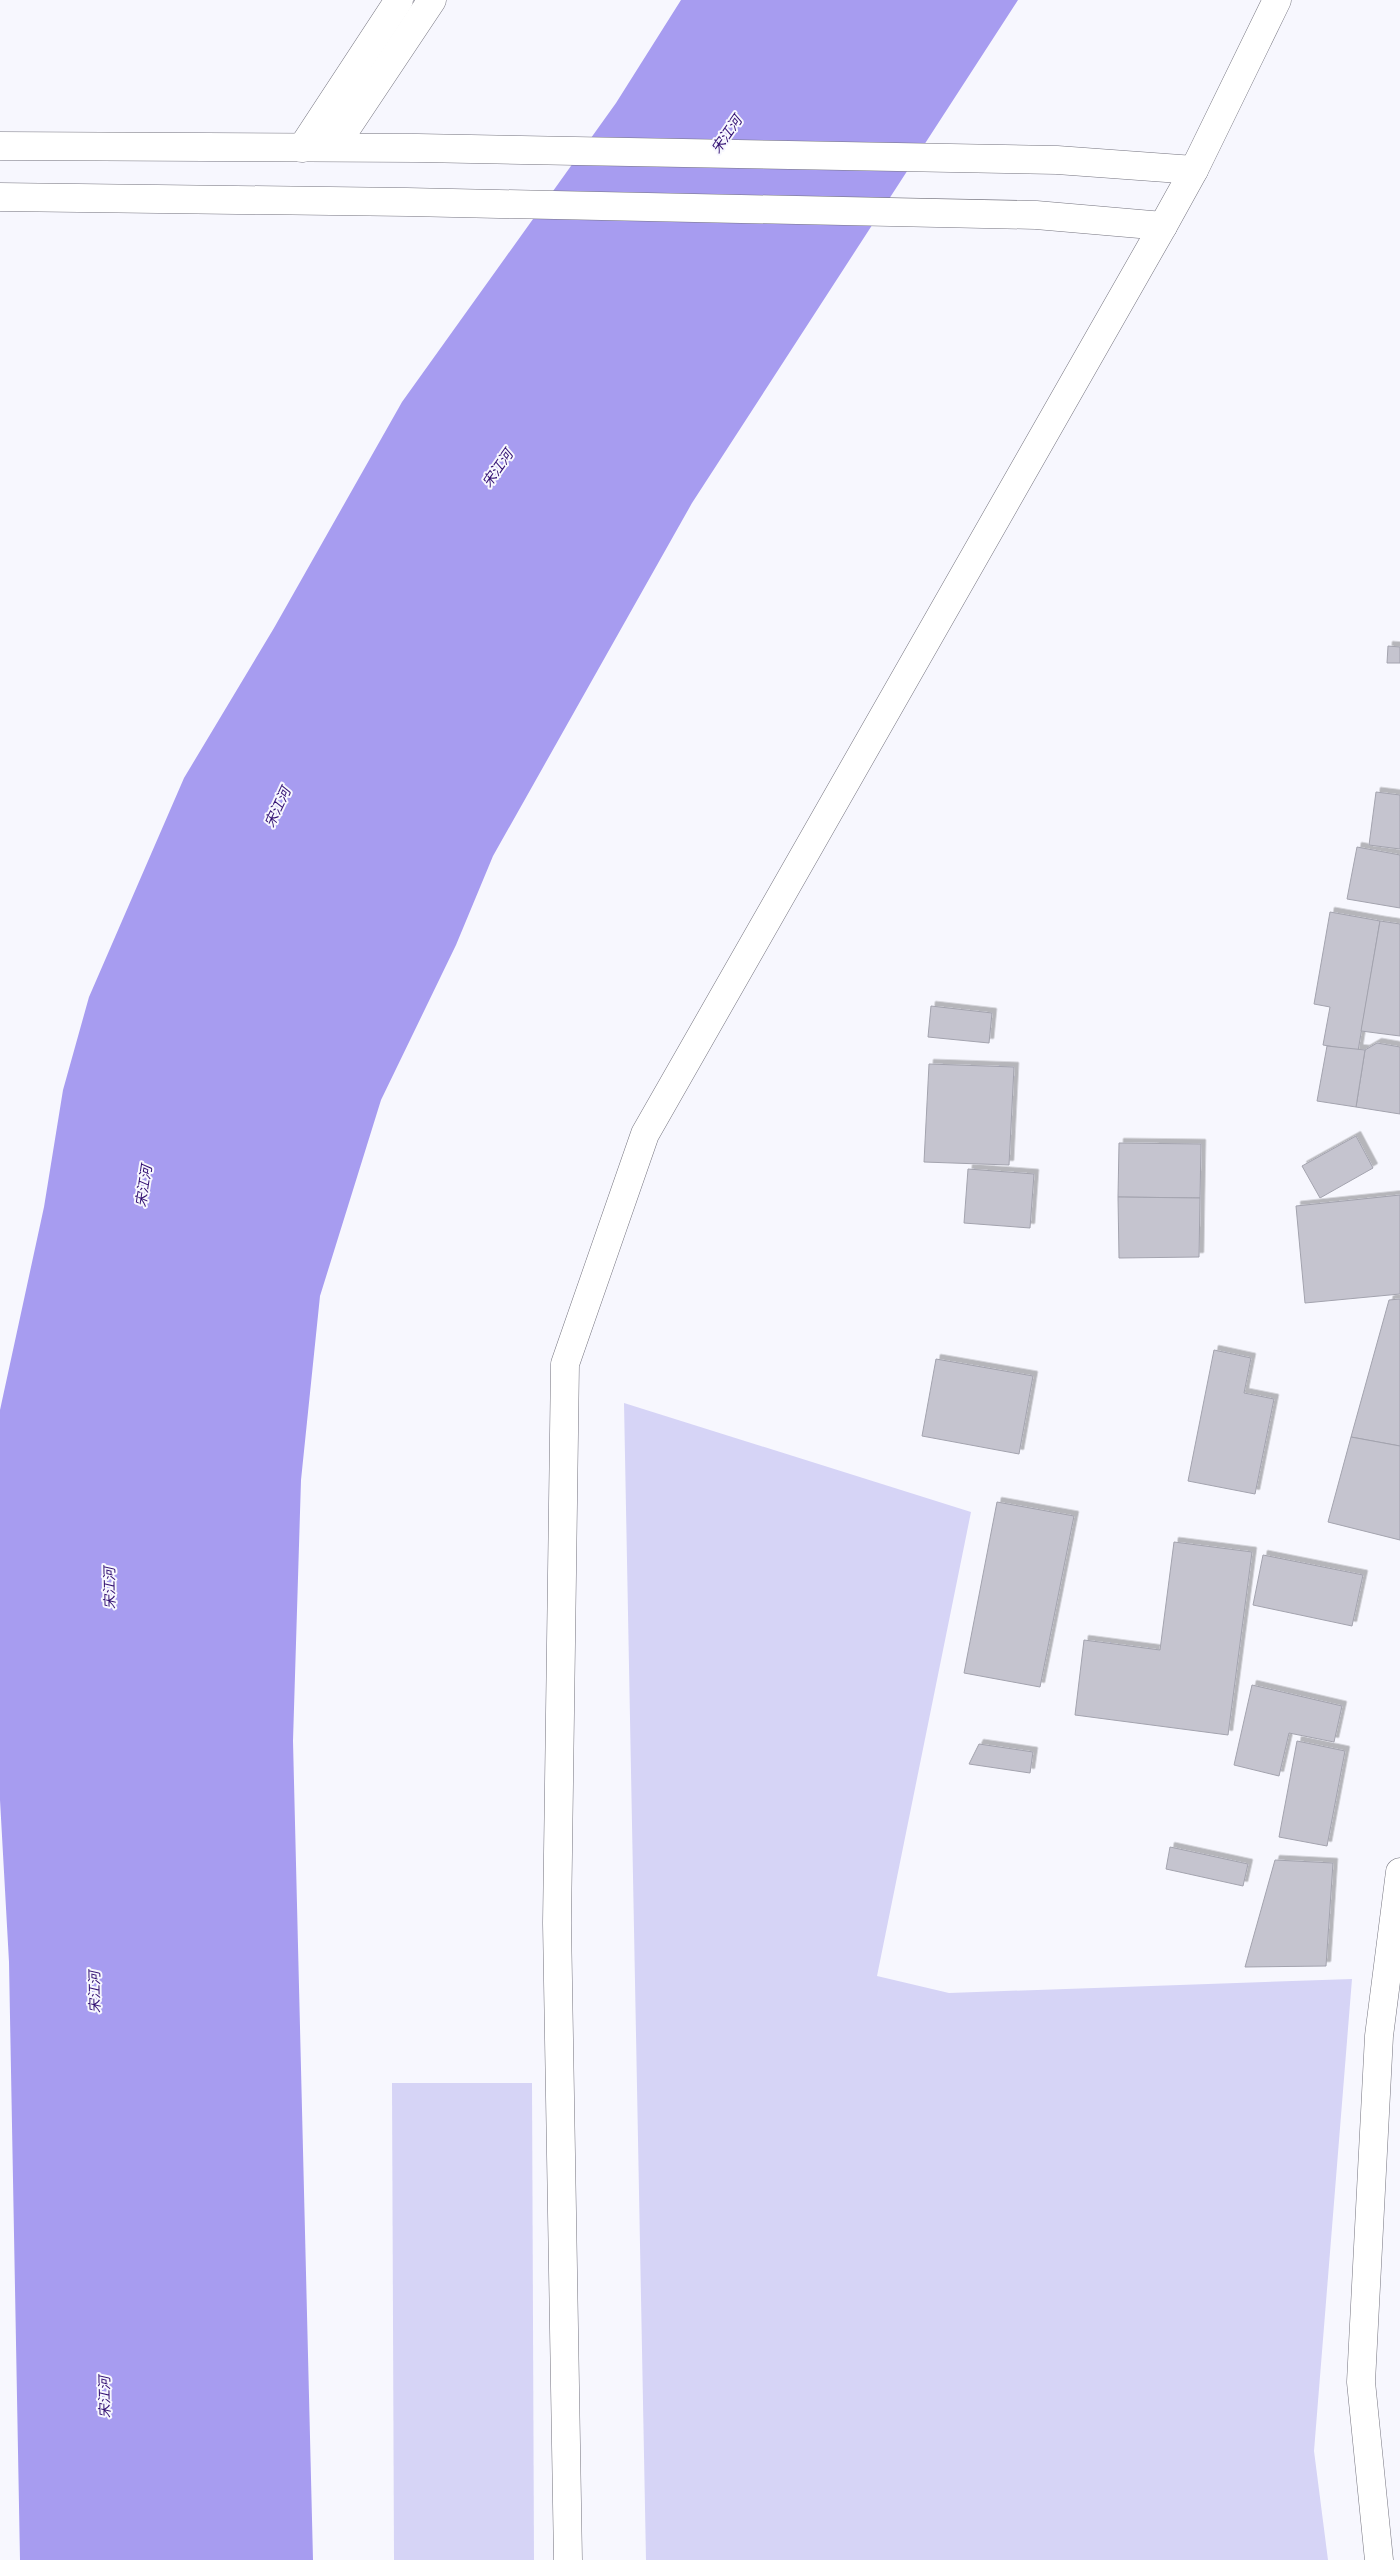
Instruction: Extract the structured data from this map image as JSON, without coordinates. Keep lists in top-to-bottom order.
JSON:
{
  "water": ["宋江河"]
}
